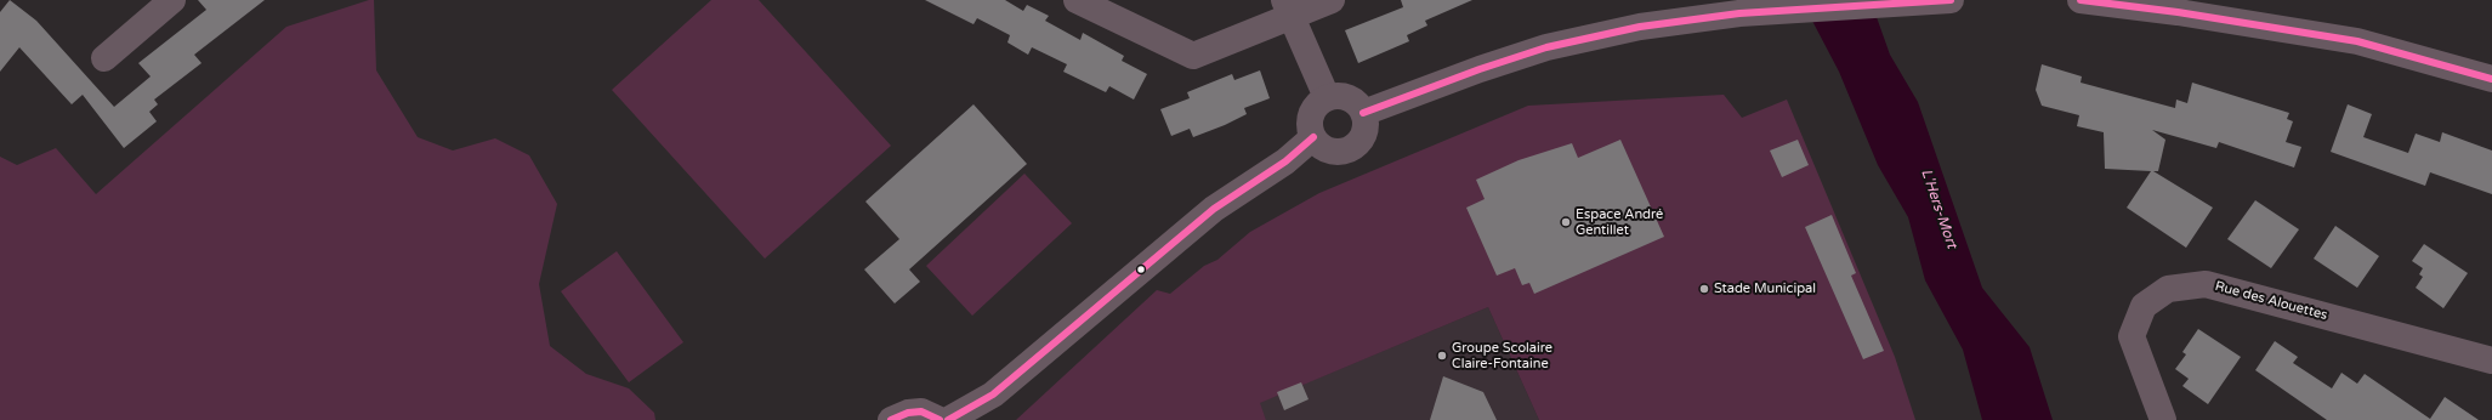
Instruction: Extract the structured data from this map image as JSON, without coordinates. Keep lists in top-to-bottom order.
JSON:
{
  "streets": {
    "street": ["Rue des Alouettes"]
  },
  "water": ["L'Hers-Mort"],
  "places": ["Espace André Gentillet", "Stade Municipal", "Groupe Scolaire Claire-Fontaine"]
}
